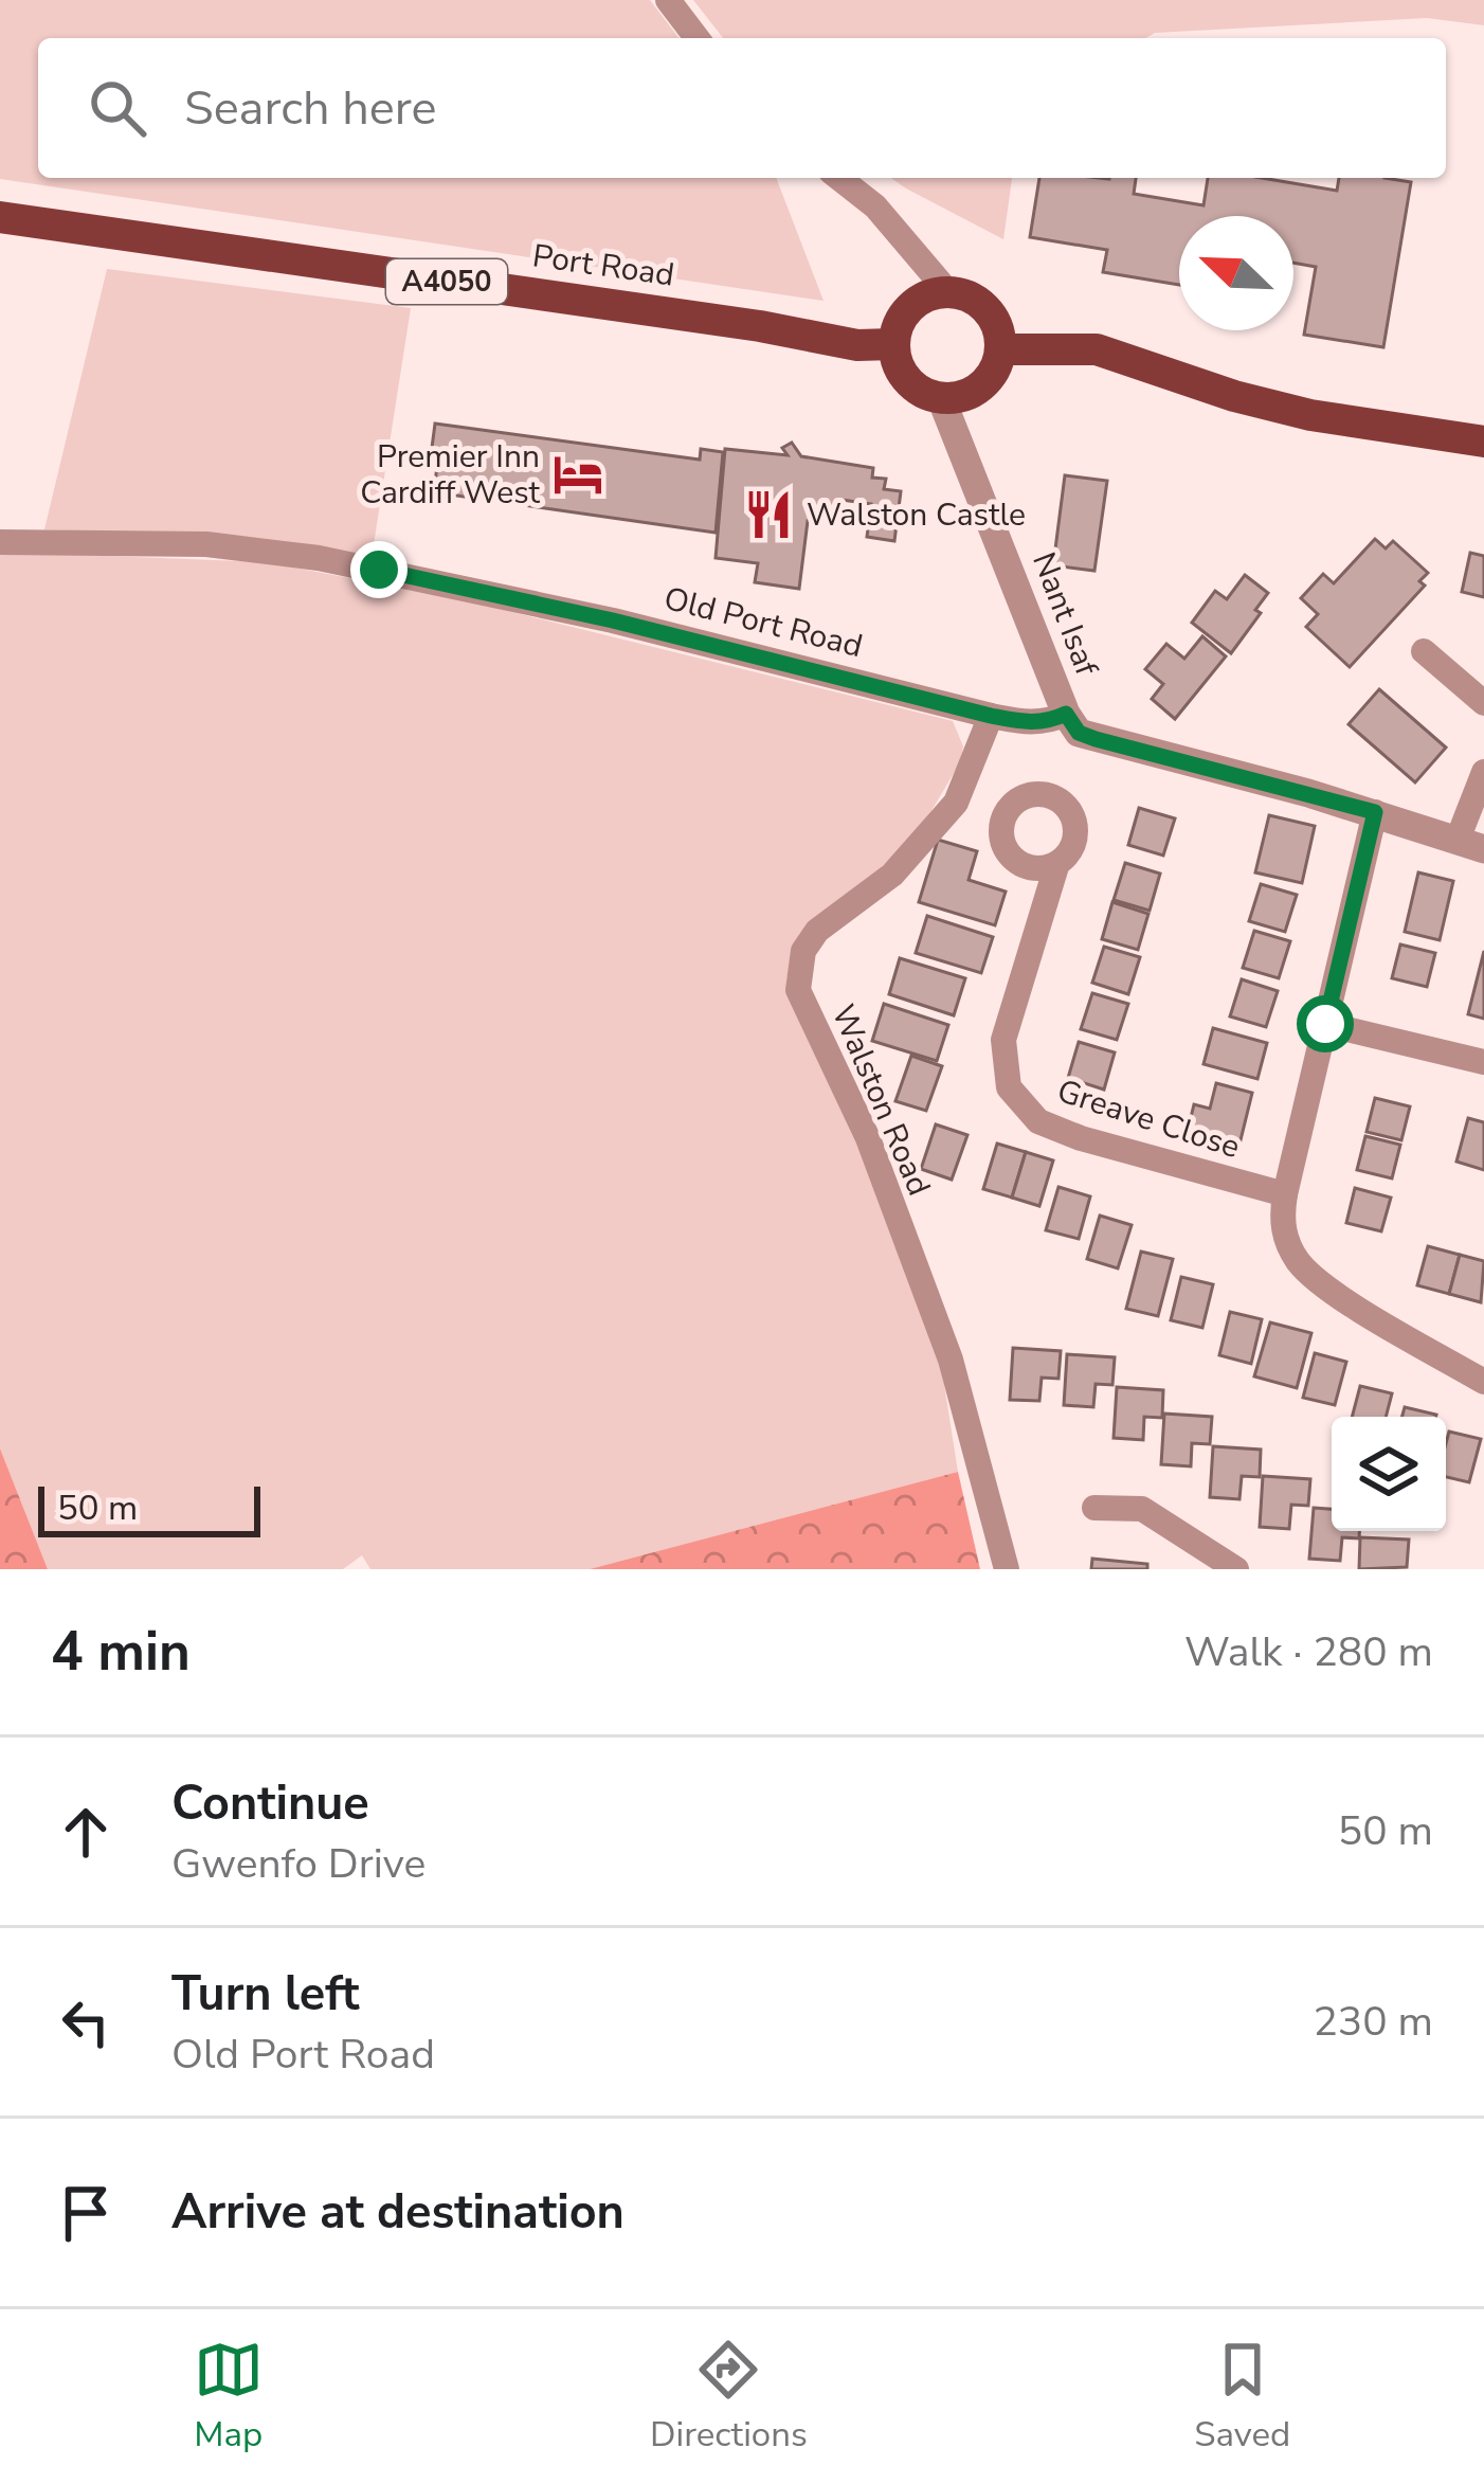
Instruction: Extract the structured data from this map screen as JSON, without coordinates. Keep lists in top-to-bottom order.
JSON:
{
  "streets": {
    "main road": ["Port Road", "A4050"],
    "street": [
      "Nant Isaf",
      "Old Port Road",
      "Walston Road",
      "Greave Close"
    ]
  },
  "crossings": [
    ["Port Road", "Nant Isaf"],
    ["Nant Isaf", "Old Port Road"],
    ["Old Port Road", "Walston Road"]
  ],
  "places": {
    "hotel": ["Premier Inn Cardiff West"],
    "restaurant": ["Walston Castle"]
  },
  "scale_bar": "50 m",
  "north": "top left",
  "page": {
    "search": "Search here",
    "scale": "50 m",
    "heading": ["4 min", "Walk · 280 m"],
    "list": [
      ["Continue", "Gwenfo Drive", "50 m"],
      ["Turn left", "Old Port Road", "230 m"],
      "Arrive at destination"
    ],
    "nav": ["Map", "Directions", "Saved"]
  }
}
